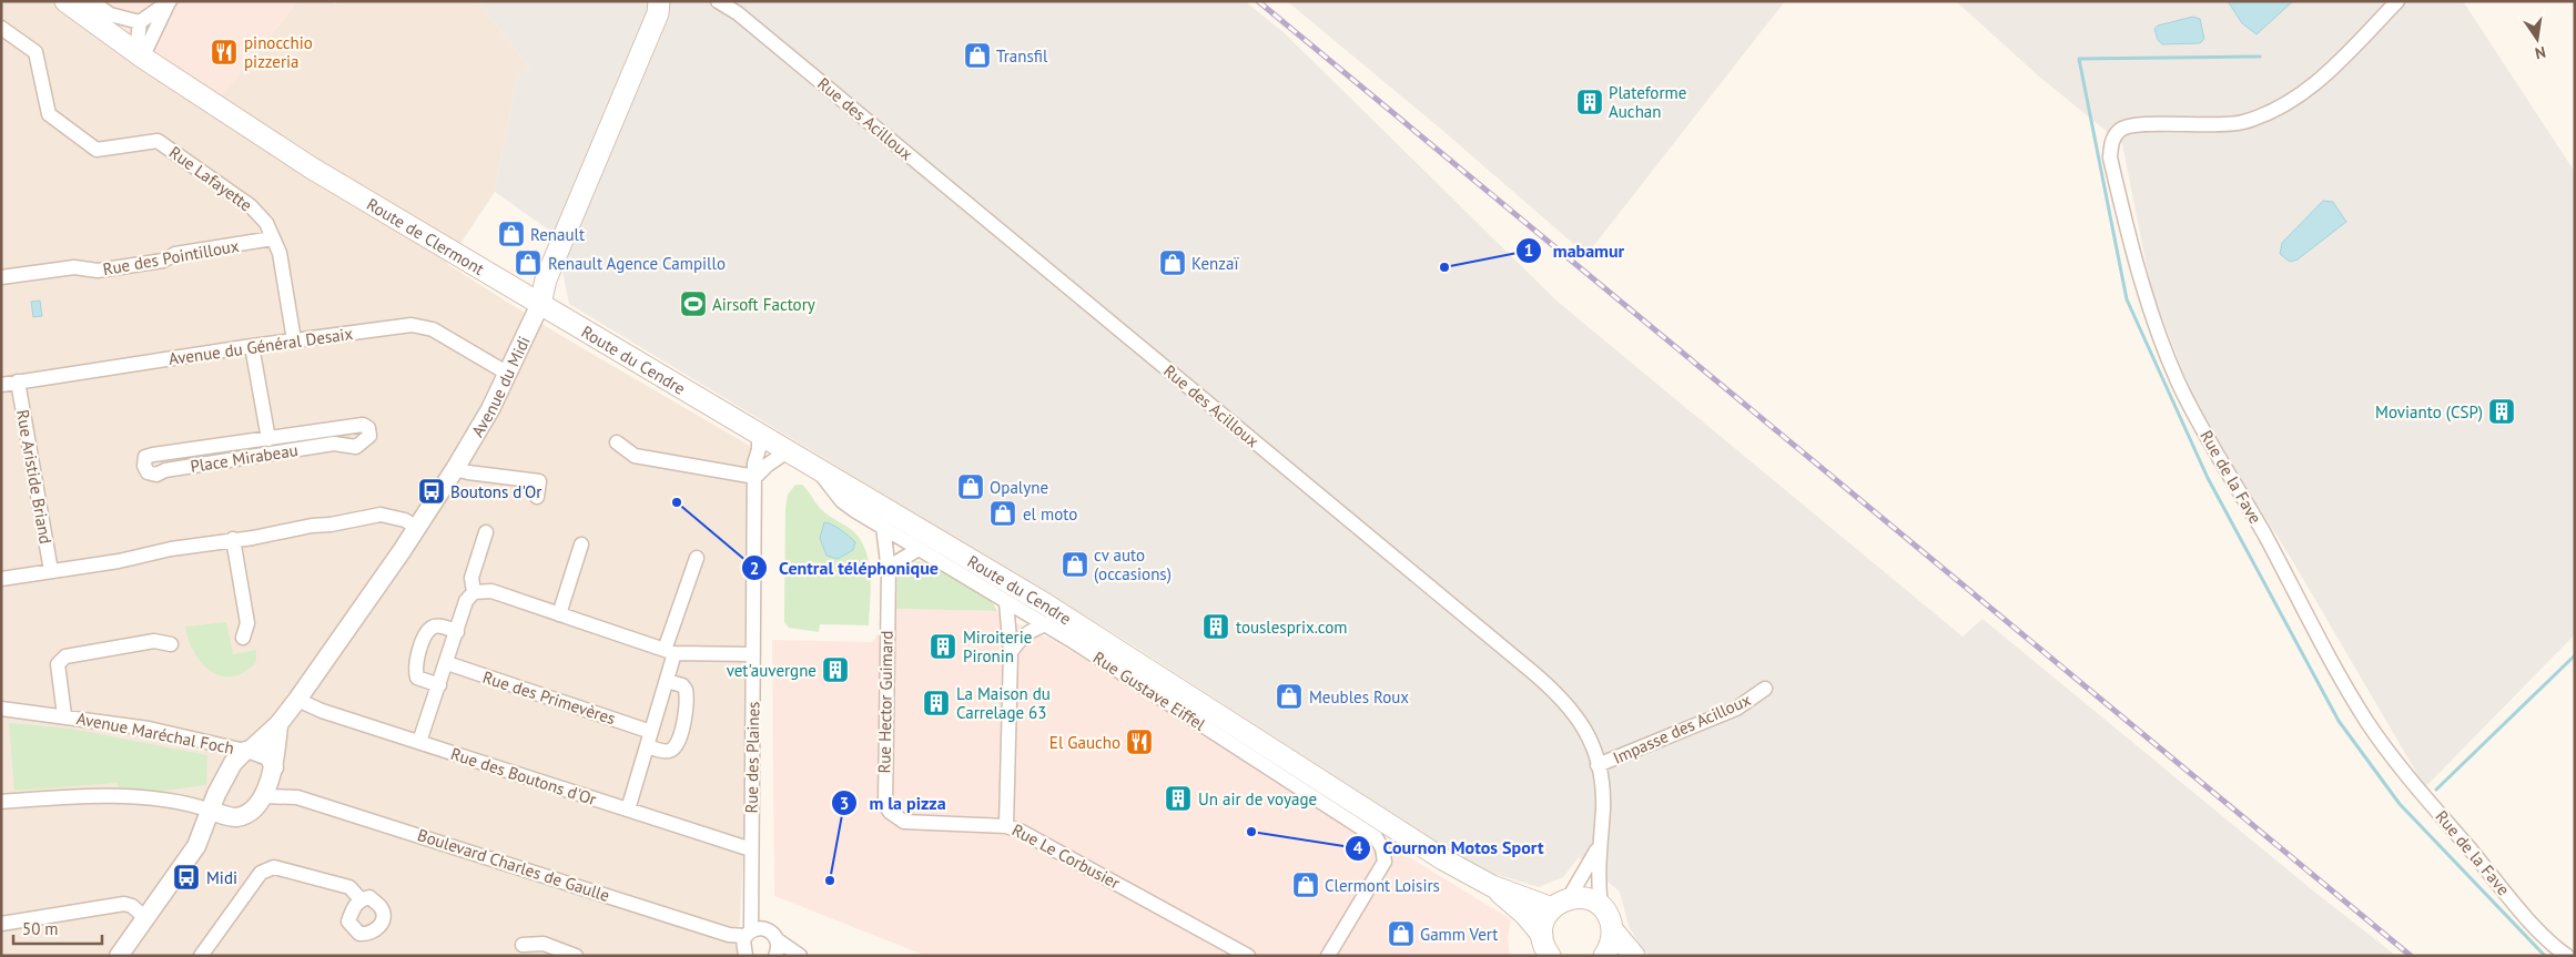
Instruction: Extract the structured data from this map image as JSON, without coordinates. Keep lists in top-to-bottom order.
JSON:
{
  "streets": {
    "main road": ["Route de Clermont", "Route du Cendre", "Avenue du Midi"],
    "street": [
      "Rue des Acilloux",
      "Rue Lafayette",
      "Rue des Pointilloux",
      "Avenue du Général Desaix",
      "Place Mirabeau",
      "Rue Aristide Briand",
      "Rue de la Fave",
      "Rue Gustave Eiffel",
      "Rue des Primevères",
      "Rue Hector Guimard",
      "Impasse des Acilloux",
      "Avenue Maréchal Foch",
      "Rue des Plaines",
      "Rue des Boutons d'Or",
      "Rue Le Corbusier",
      "Boulevard Charles de Gaulle"
    ]
  },
  "crossings": [
    ["Rue des Acilloux", "Route du Cendre"],
    ["Rue des Acilloux", "Impasse des Acilloux"],
    ["Rue Lafayette", "Rue des Pointilloux"],
    ["Rue Lafayette", "Avenue du Général Desaix"],
    ["Route de Clermont", "Route du Cendre"],
    ["Route de Clermont", "Avenue du Midi"],
    ["Avenue du Général Desaix", "Avenue du Midi"],
    ["Avenue du Général Desaix", "Place Mirabeau"],
    ["Avenue du Général Desaix", "Rue Aristide Briand"],
    ["Route du Cendre", "Avenue du Midi"],
    ["Route du Cendre", "Rue Gustave Eiffel"],
    ["Route du Cendre", "Rue des Plaines"],
    ["Avenue du Midi", "Avenue Maréchal Foch"],
    ["Avenue du Midi", "Rue des Boutons d'Or"],
    ["Avenue du Midi", "Boulevard Charles de Gaulle"],
    ["Rue Gustave Eiffel", "Rue Hector Guimard"],
    ["Rue Gustave Eiffel", "Rue Le Corbusier"],
    ["Rue Hector Guimard", "Rue Le Corbusier"],
    ["Rue des Plaines", "Rue des Boutons d'Or"],
    ["Rue des Plaines", "Boulevard Charles de Gaulle"]
  ],
  "places": {
    "restaurant": ["pinocchio pizzeria", "El Gaucho"],
    "shop": [
      "Transfil",
      "Renault",
      "Renault Agence Campillo",
      "Kenzaï",
      "Opalyne",
      "el moto",
      "cv auto (occasions)",
      "Meubles Roux",
      "Clermont Loisirs",
      "Gamm Vert"
    ],
    "building": [
      "Plateforme Auchan",
      "Movianto (CSP)",
      "touslesprix.com",
      "Miroiterie Pironin",
      "vet'auvergne",
      "La Maison du Carrelage 63",
      "Un air de voyage"
    ],
    "other": [
      "mabamur",
      "Central téléphonique",
      "Cournon Motos Sport",
      "m la pizza"
    ],
    "sports": ["Airsoft Factory"],
    "bus stop": ["Boutons d'Or", "Midi"]
  },
  "scale_bar": "50 m",
  "north": "bottom"
}
